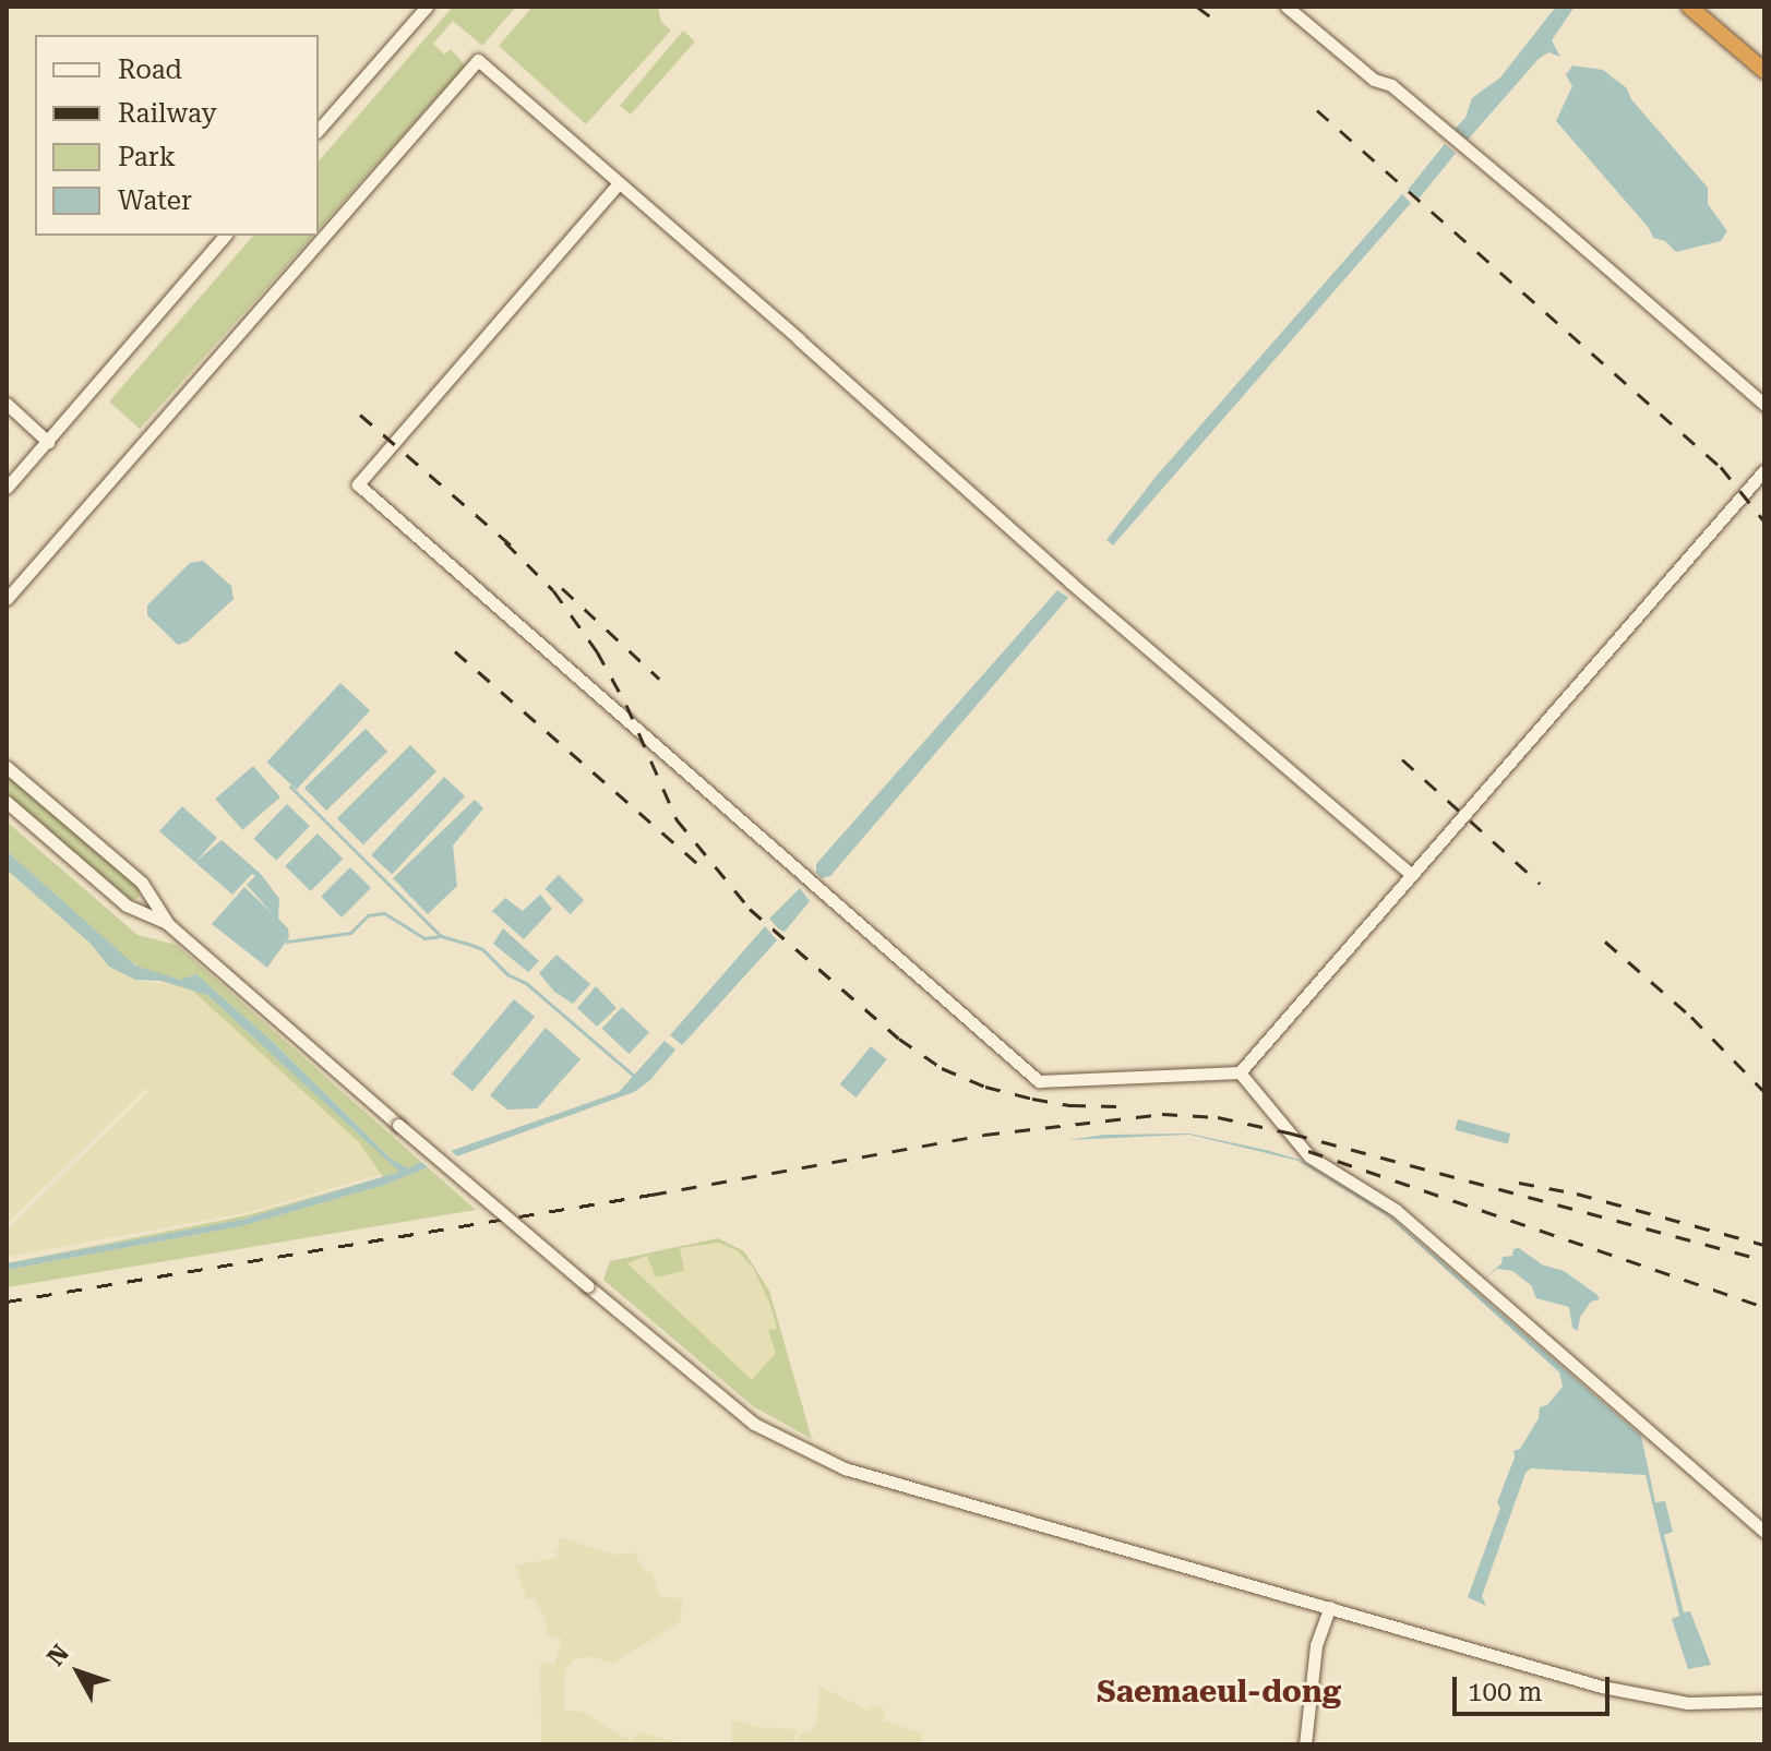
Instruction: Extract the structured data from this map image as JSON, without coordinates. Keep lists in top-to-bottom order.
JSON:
{
  "districts": ["Saemaeul-dong"],
  "legend": [
    "Road",
    "Railway",
    "Park",
    "Water"
  ],
  "scale_bar": "100 m",
  "north": "top left"
}
